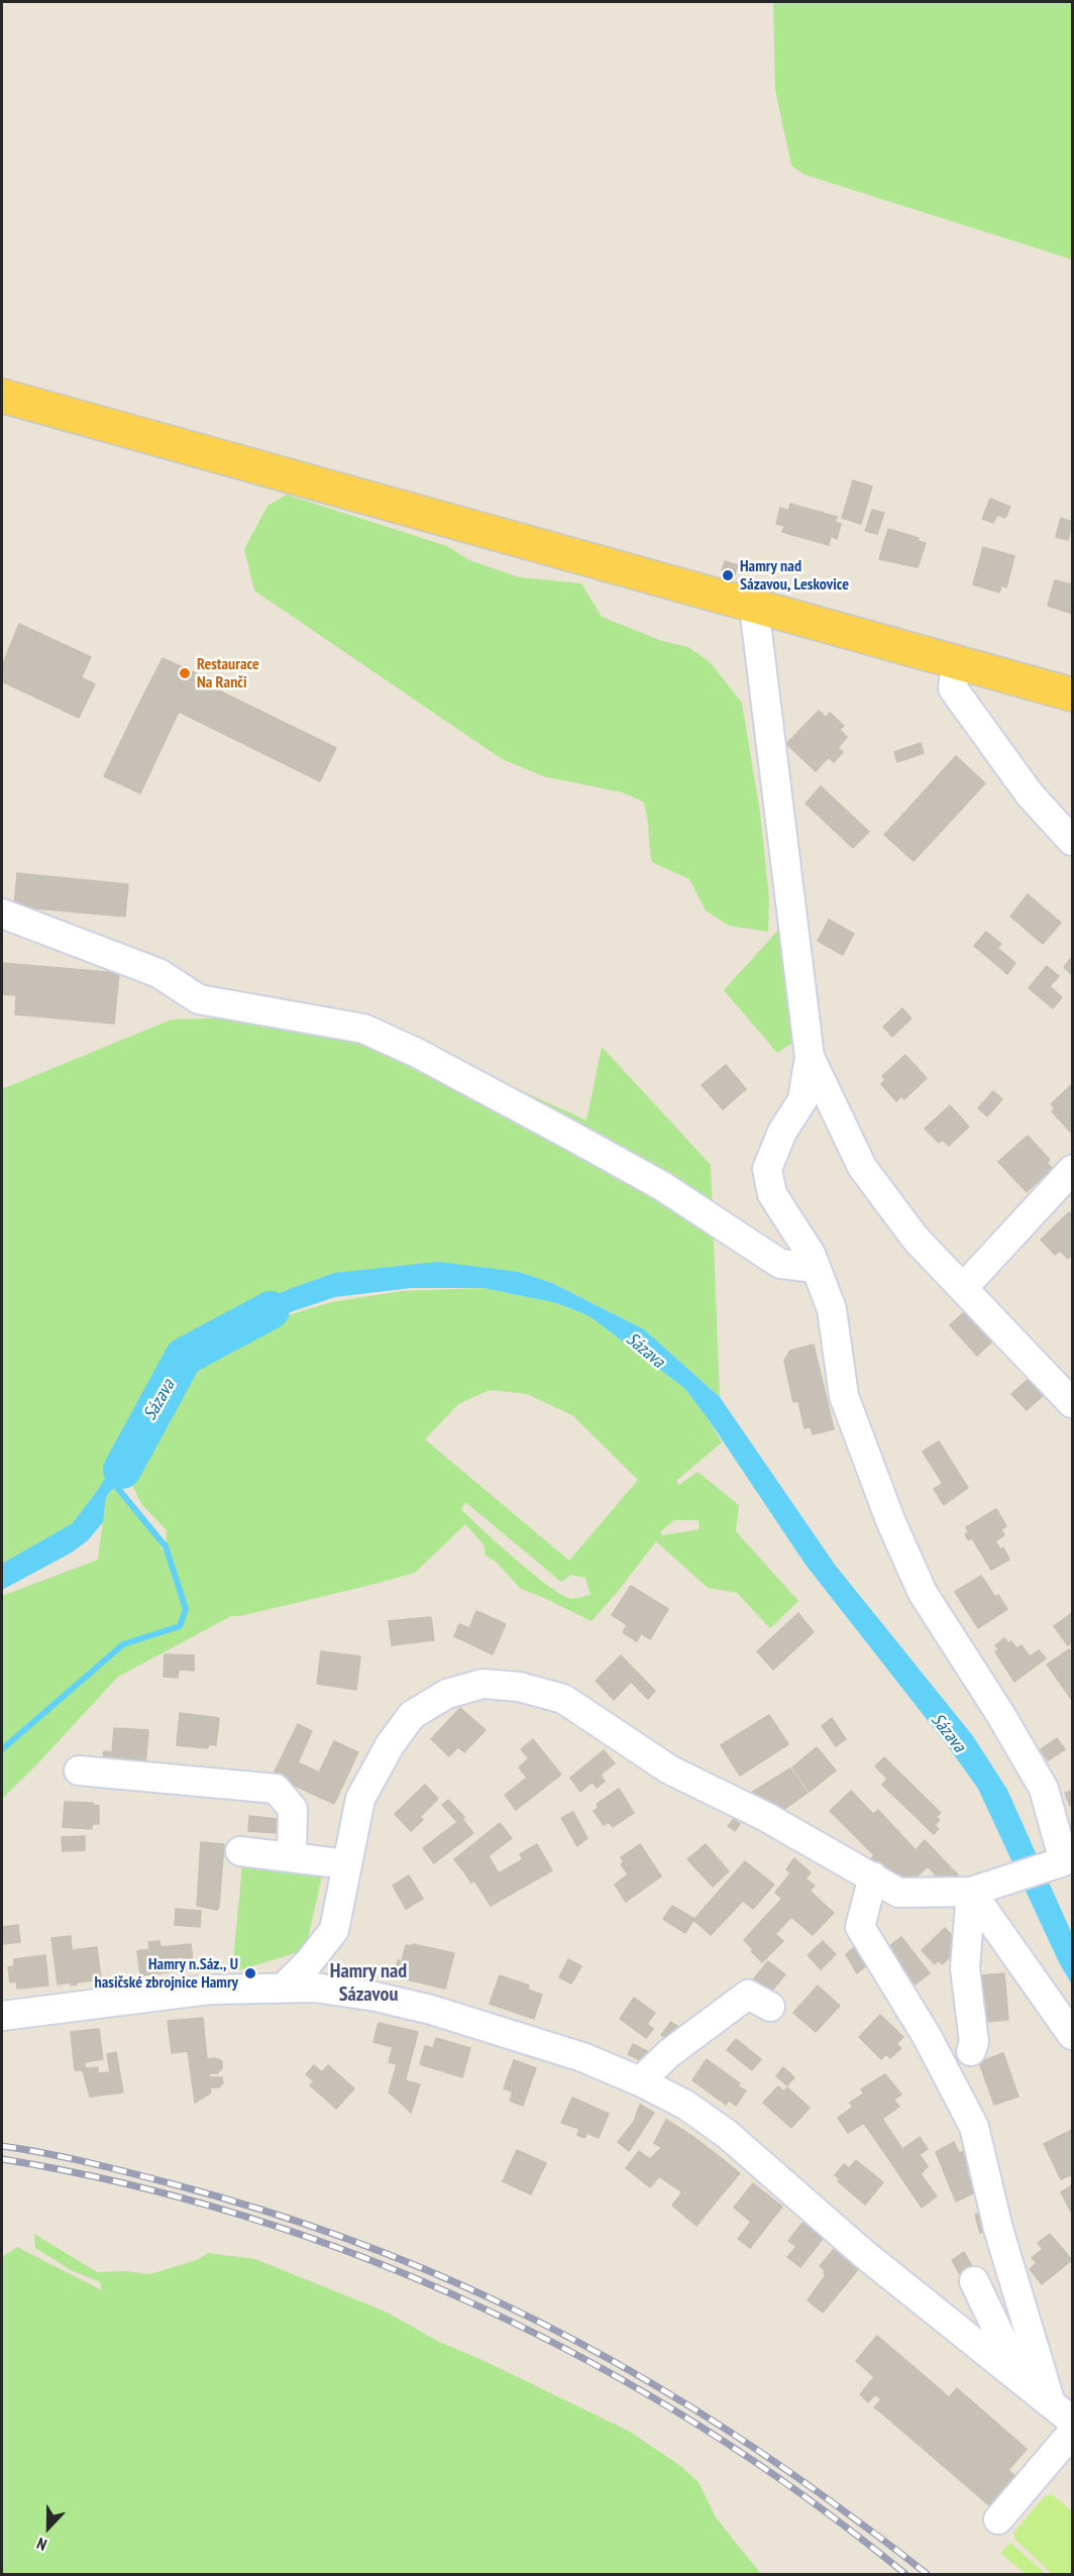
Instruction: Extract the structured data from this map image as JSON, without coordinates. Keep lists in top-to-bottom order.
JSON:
{
  "districts": ["Hamry nad Sázavou"],
  "water": ["Sázava"],
  "places": ["Hamry nad Sázavou, Leskovice", "Restaurace Na Ranči", "Hamry n.Sáz., U hasičské zbrojnice Hamry"],
  "north": "bottom"
}
